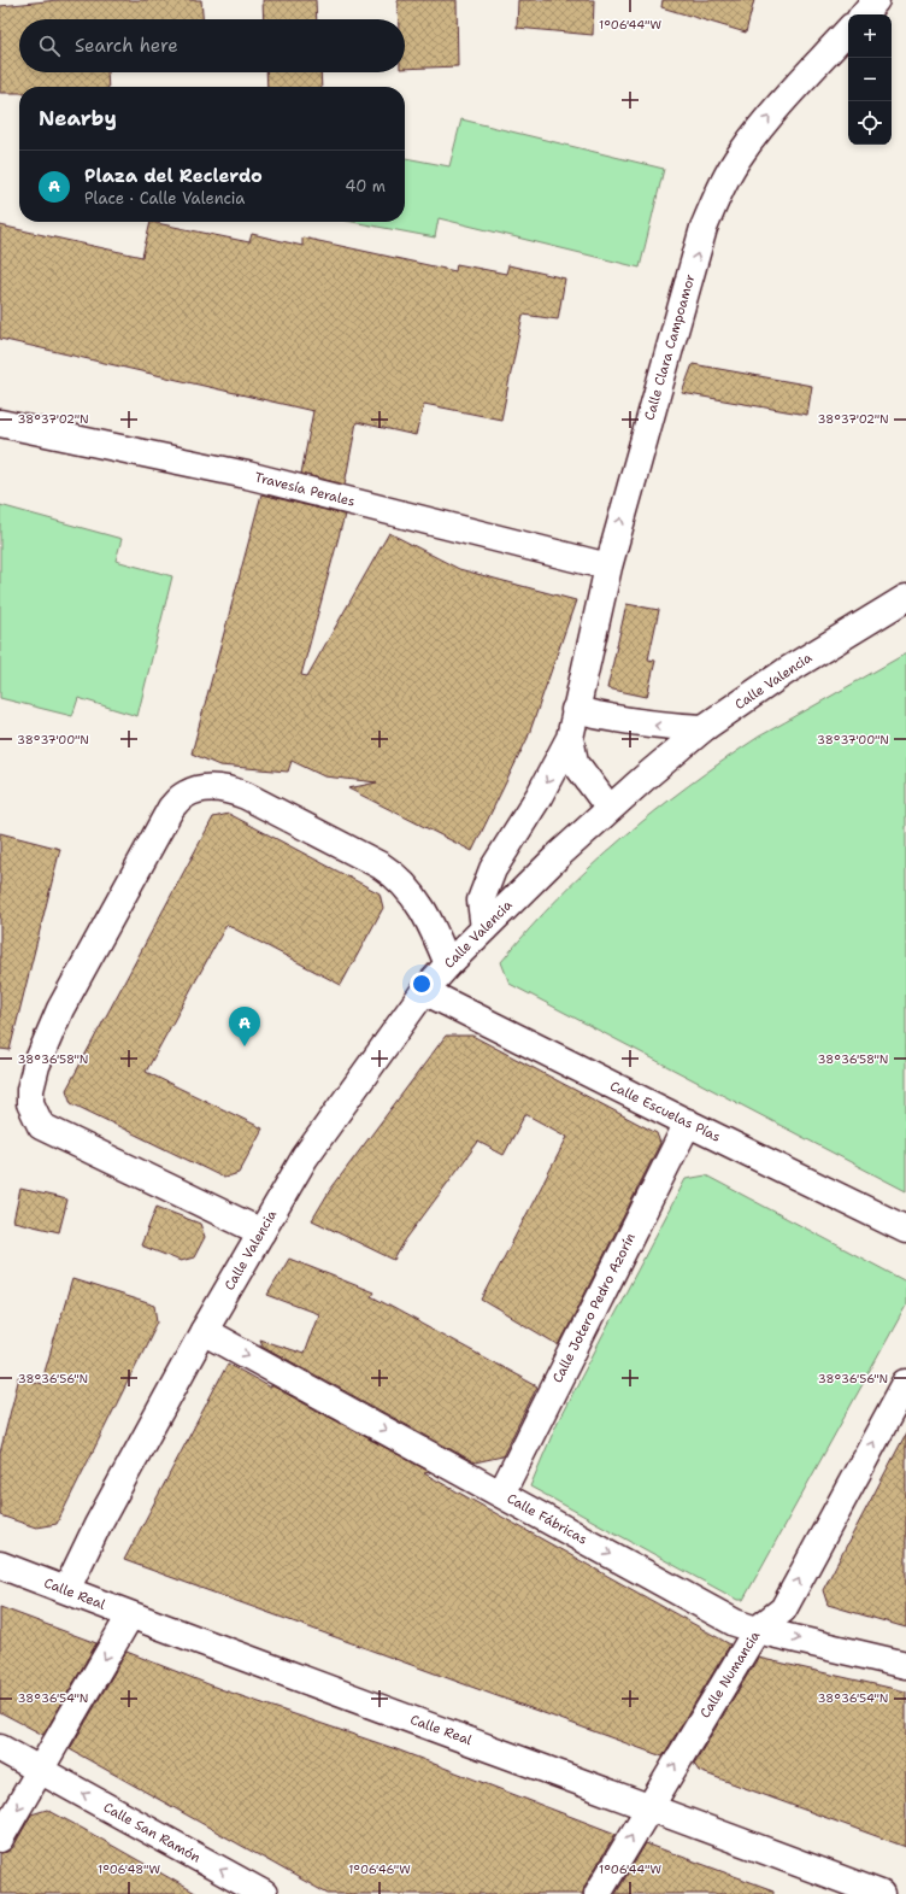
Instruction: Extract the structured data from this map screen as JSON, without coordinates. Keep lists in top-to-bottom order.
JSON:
{
  "streets": {
    "street": [
      "Calle Clara Campoamor",
      "Travesía Perales",
      "Calle Valencia",
      "Calle Escuelas Pías",
      "Calle Jotero Pedro Azorín",
      "Calle Fábricas",
      "Calle Real",
      "Calle Numancia",
      "Calle San Ramón"
    ]
  },
  "crossings": [
    ["Calle Clara Campoamor", "Travesía Perales"],
    ["Calle Clara Campoamor", "Calle Valencia"],
    ["Calle Valencia", "Calle Escuelas Pías"],
    ["Calle Valencia", "Calle Fábricas"],
    ["Calle Valencia", "Calle Real"],
    ["Calle Escuelas Pías", "Calle Jotero Pedro Azorín"],
    ["Calle Jotero Pedro Azorín", "Calle Fábricas"],
    ["Calle Fábricas", "Calle Numancia"],
    ["Calle Real", "Calle Numancia"]
  ],
  "one_way": [
    "Calle Clara Campoamor",
    "Calle Fábricas",
    "Calle Numancia",
    "Calle San Ramón"
  ],
  "page": {
    "map_buttons": ["+", "−"],
    "search": "Search here",
    "heading": "Nearby",
    "list": [
      {
        "mark": "A",
        "name": "Plaza del Reclerdo",
        "note": "Place · Calle Valencia",
        "value": "40 m"
      }
    ],
    "pins": "A"
  },
  "coordinates": [
    "1°06'44\"W",
    "38°37'02\"N",
    "38°37'00\"N",
    "38°36'58\"N",
    "38°36'56\"N",
    "38°36'54\"N",
    "1°06'48\"W",
    "1°06'46\"W"
  ]
}
